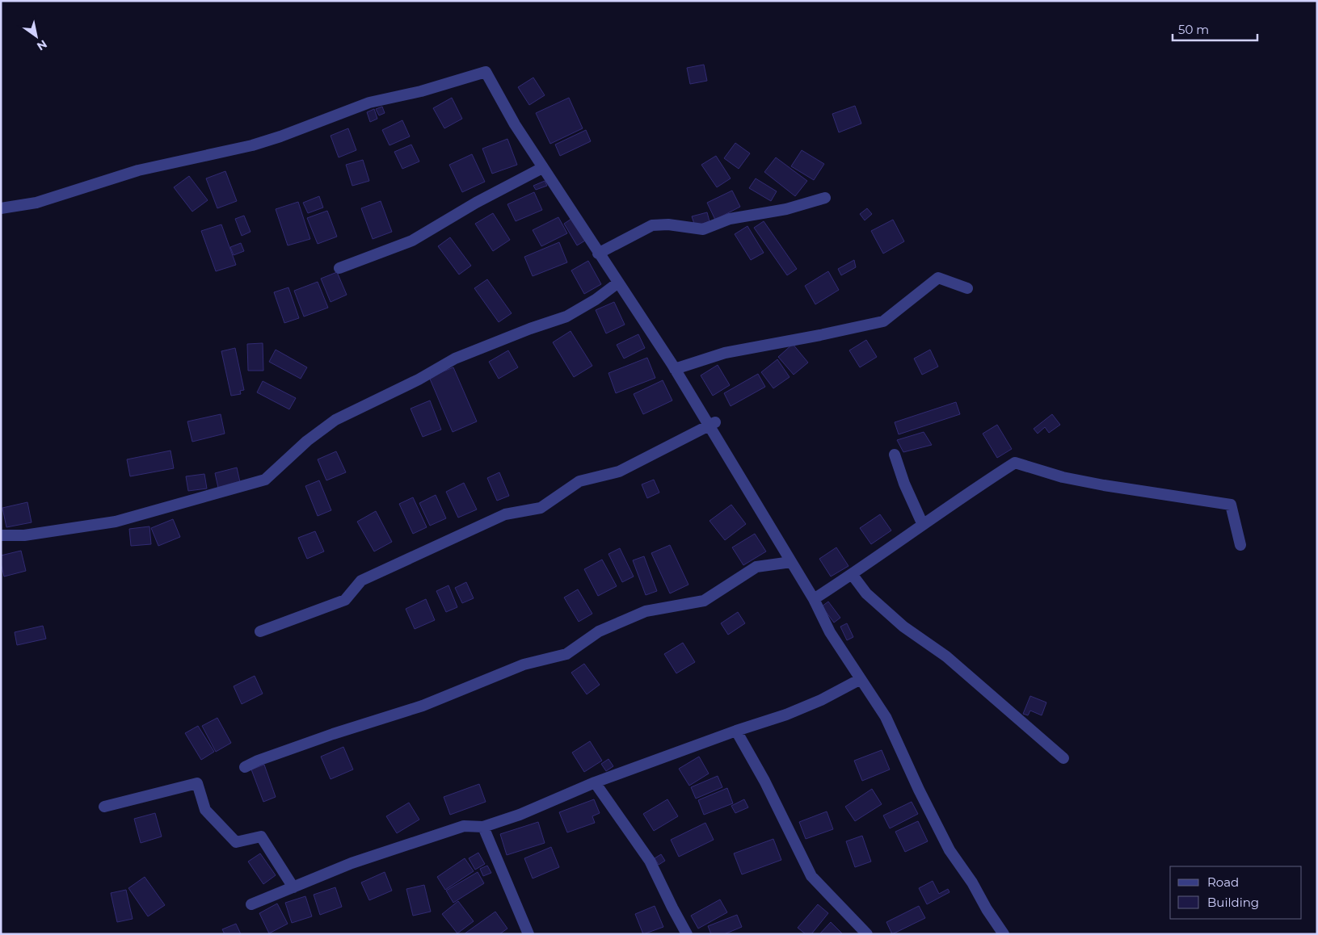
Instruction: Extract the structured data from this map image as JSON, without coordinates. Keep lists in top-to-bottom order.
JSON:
{
  "legend": ["Road", "Building"],
  "scale_bar": "50 m",
  "north": "bottom right"
}
